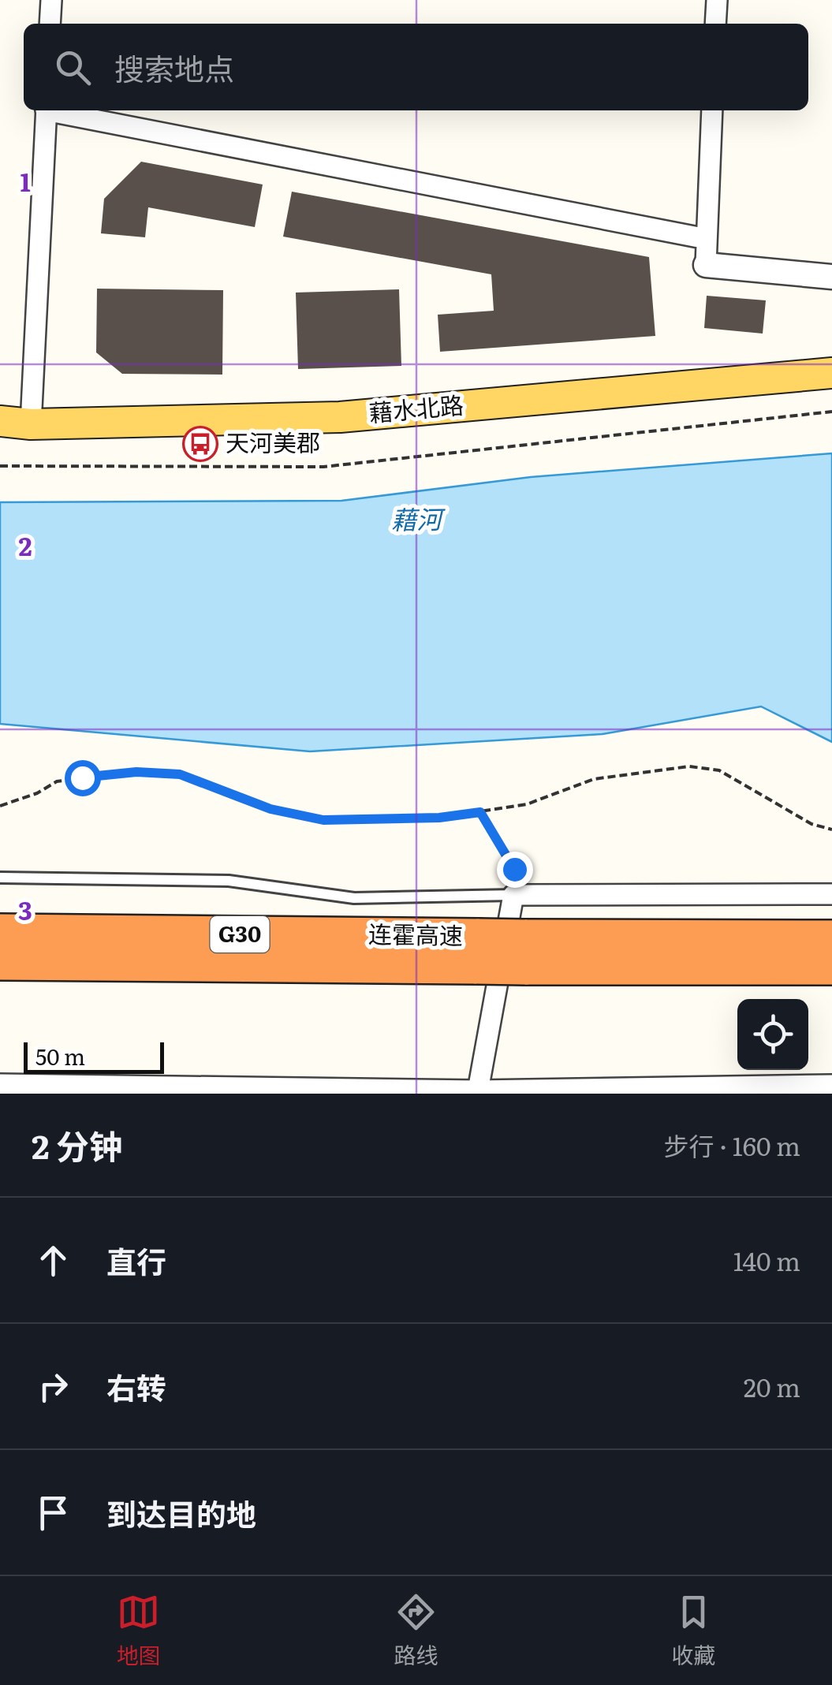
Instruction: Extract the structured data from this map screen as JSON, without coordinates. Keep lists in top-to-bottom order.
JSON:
{
  "streets": {
    "highway": ["G30", "连霍高速"],
    "main road": ["藉水北路"]
  },
  "water": ["藉河"],
  "places": {
    "bus stop": ["天河美郡"]
  },
  "scale_bar": "50 m",
  "page": {
    "search": "搜索地点",
    "scale": "50 m",
    "heading": ["2 分钟", "步行 · 160 m"],
    "list": [
      ["直行", "140 m"],
      ["右转", "20 m"],
      "到达目的地"
    ],
    "nav": ["地图", "路线", "收藏"]
  },
  "grid": {
    "rows": ["1", "2", "3"]
  }
}
